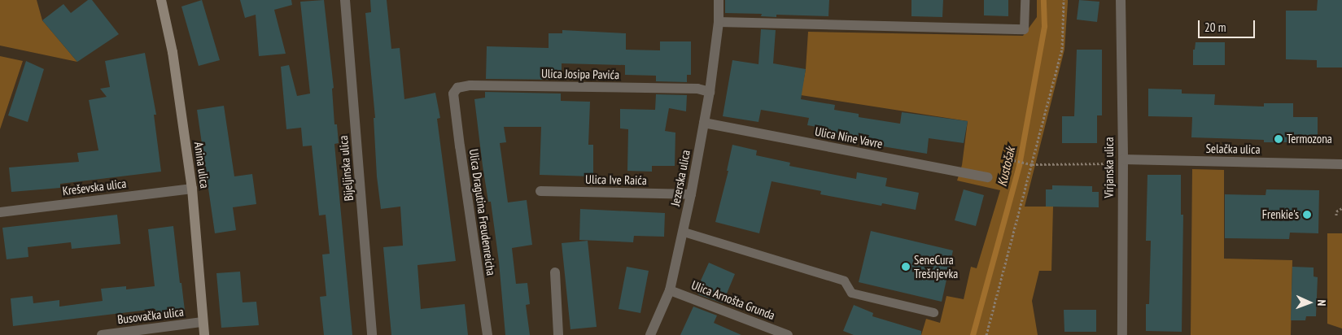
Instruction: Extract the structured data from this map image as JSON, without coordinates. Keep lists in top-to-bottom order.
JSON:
{
  "streets": {
    "street": [
      "Ulica Josipa Pavića",
      "Ulica Nine Vavre",
      "Selačka ulica",
      "Anina ulica",
      "Virjanska ulica",
      "Bijeljinska ulica",
      "Jezerska ulica",
      "Ulica Ive Raića",
      "Kreševska ulica",
      "Ulica Dragutina Freudenreicha",
      "Ulica Arnošta Grunda",
      "Busovačka ulica"
    ]
  },
  "crossings": [
    ["Ulica Josipa Pavića", "Jezerska ulica"],
    ["Ulica Josipa Pavića", "Ulica Dragutina Freudenreicha"],
    ["Ulica Nine Vavre", "Jezerska ulica"],
    ["Selačka ulica", "Virjanska ulica"],
    ["Anina ulica", "Kreševska ulica"],
    ["Anina ulica", "Busovačka ulica"],
    ["Jezerska ulica", "Ulica Ive Raića"],
    ["Jezerska ulica", "Ulica Arnošta Grunda"]
  ],
  "water": ["Kustošak"],
  "places": ["Termozona", "Frenkie's", "SeneCura Trešnjevka"],
  "scale_bar": "20 m",
  "north": "right"
}
